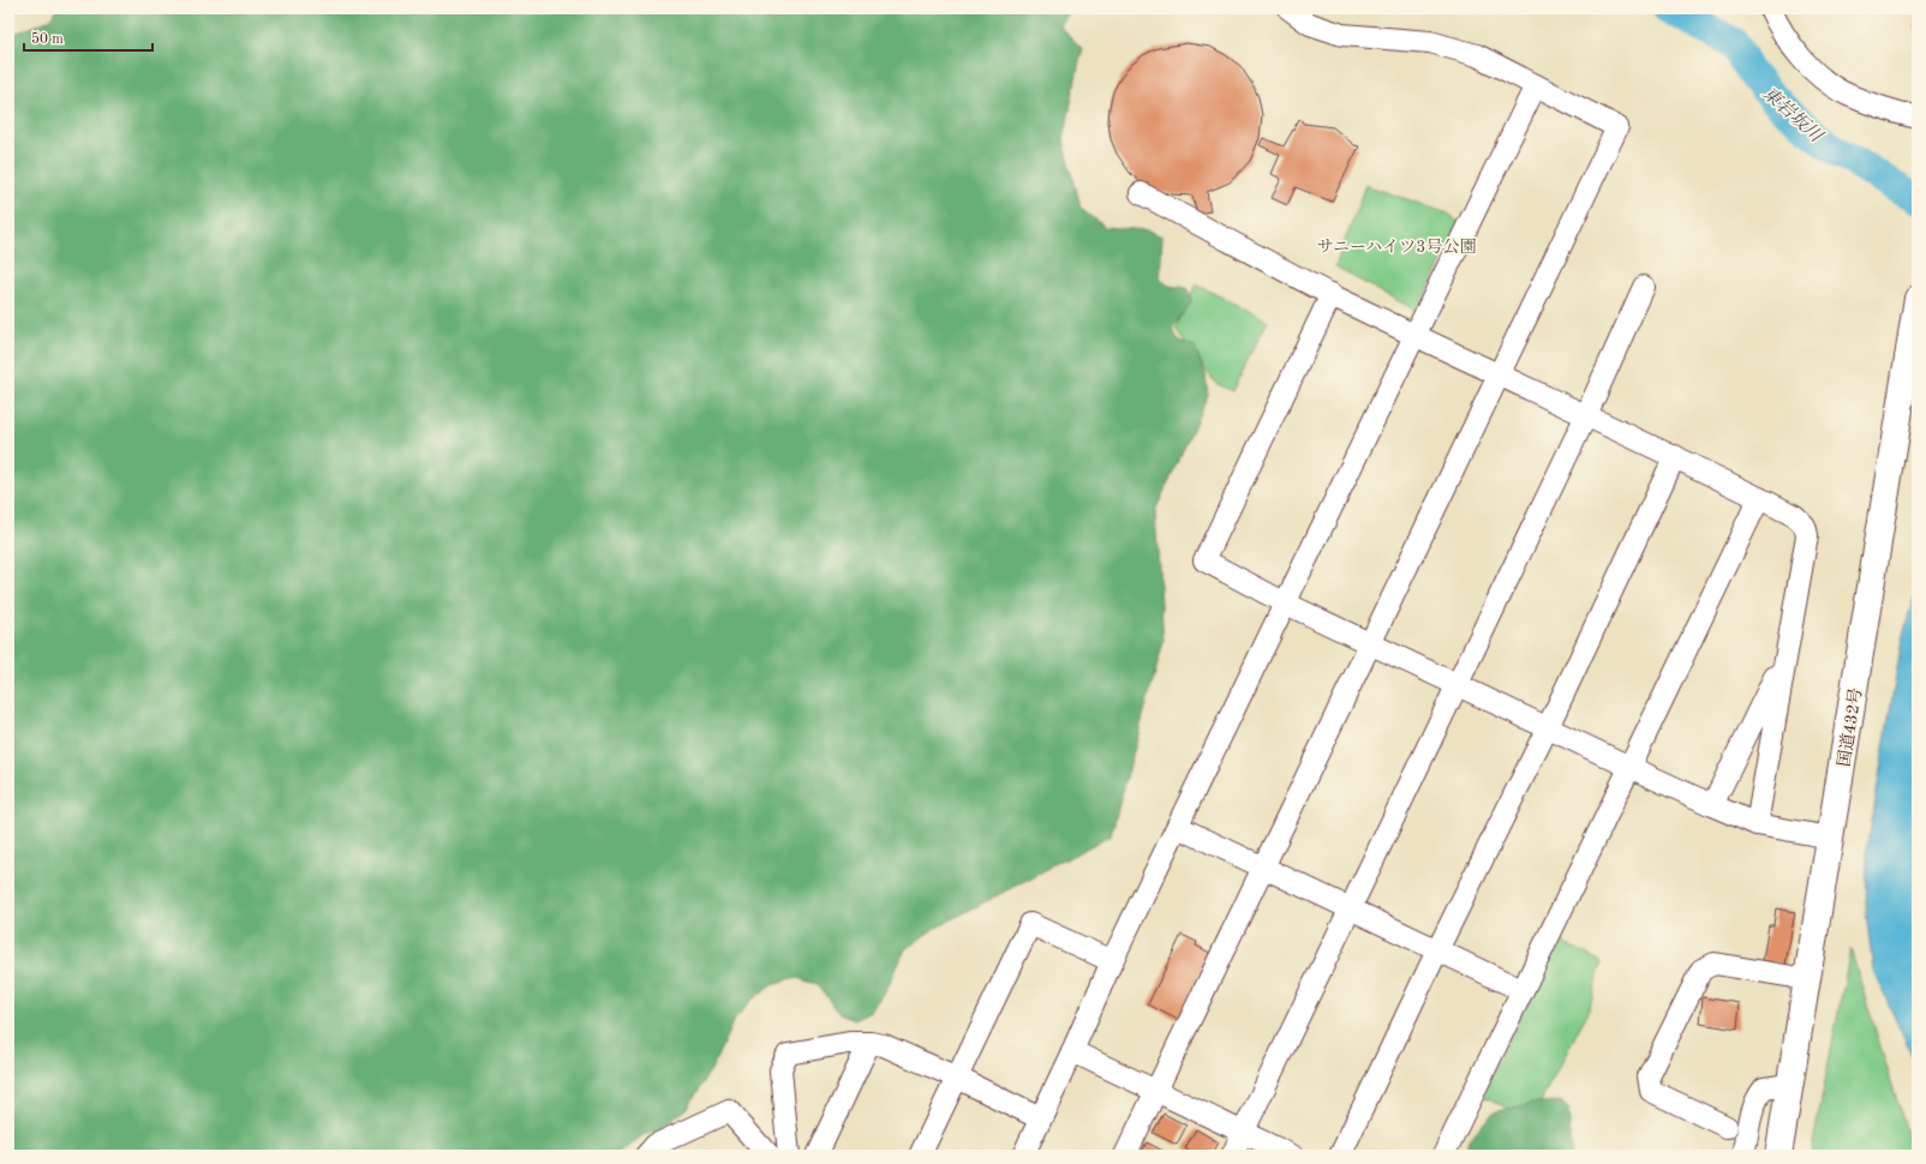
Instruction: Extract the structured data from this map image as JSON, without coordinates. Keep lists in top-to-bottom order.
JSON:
{
  "streets": {
    "highway": ["国道432号"]
  },
  "water": ["東岩坂川"],
  "parks": ["サニーハイツ3号公園"],
  "scale_bar": "50 m"
}
